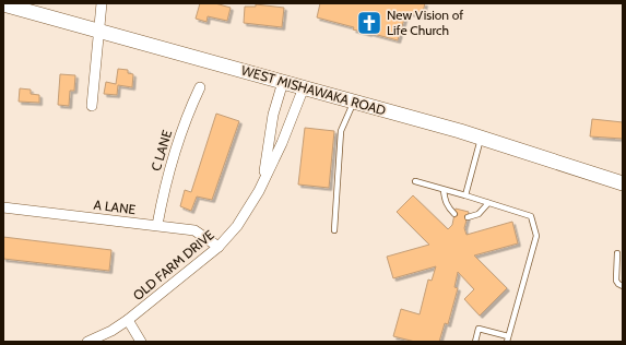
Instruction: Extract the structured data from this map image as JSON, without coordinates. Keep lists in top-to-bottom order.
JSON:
{
  "streets": {
    "main road": ["WEST MISHAWAKA ROAD"],
    "street": ["C LANE", "A LANE", "OLD FARM DRIVE"]
  },
  "crossings": [
    ["WEST MISHAWAKA ROAD", "OLD FARM DRIVE"],
    ["C LANE", "A LANE"],
    ["A LANE", "OLD FARM DRIVE"]
  ],
  "places": {
    "church": ["New Vision of Life Church"]
  }
}
